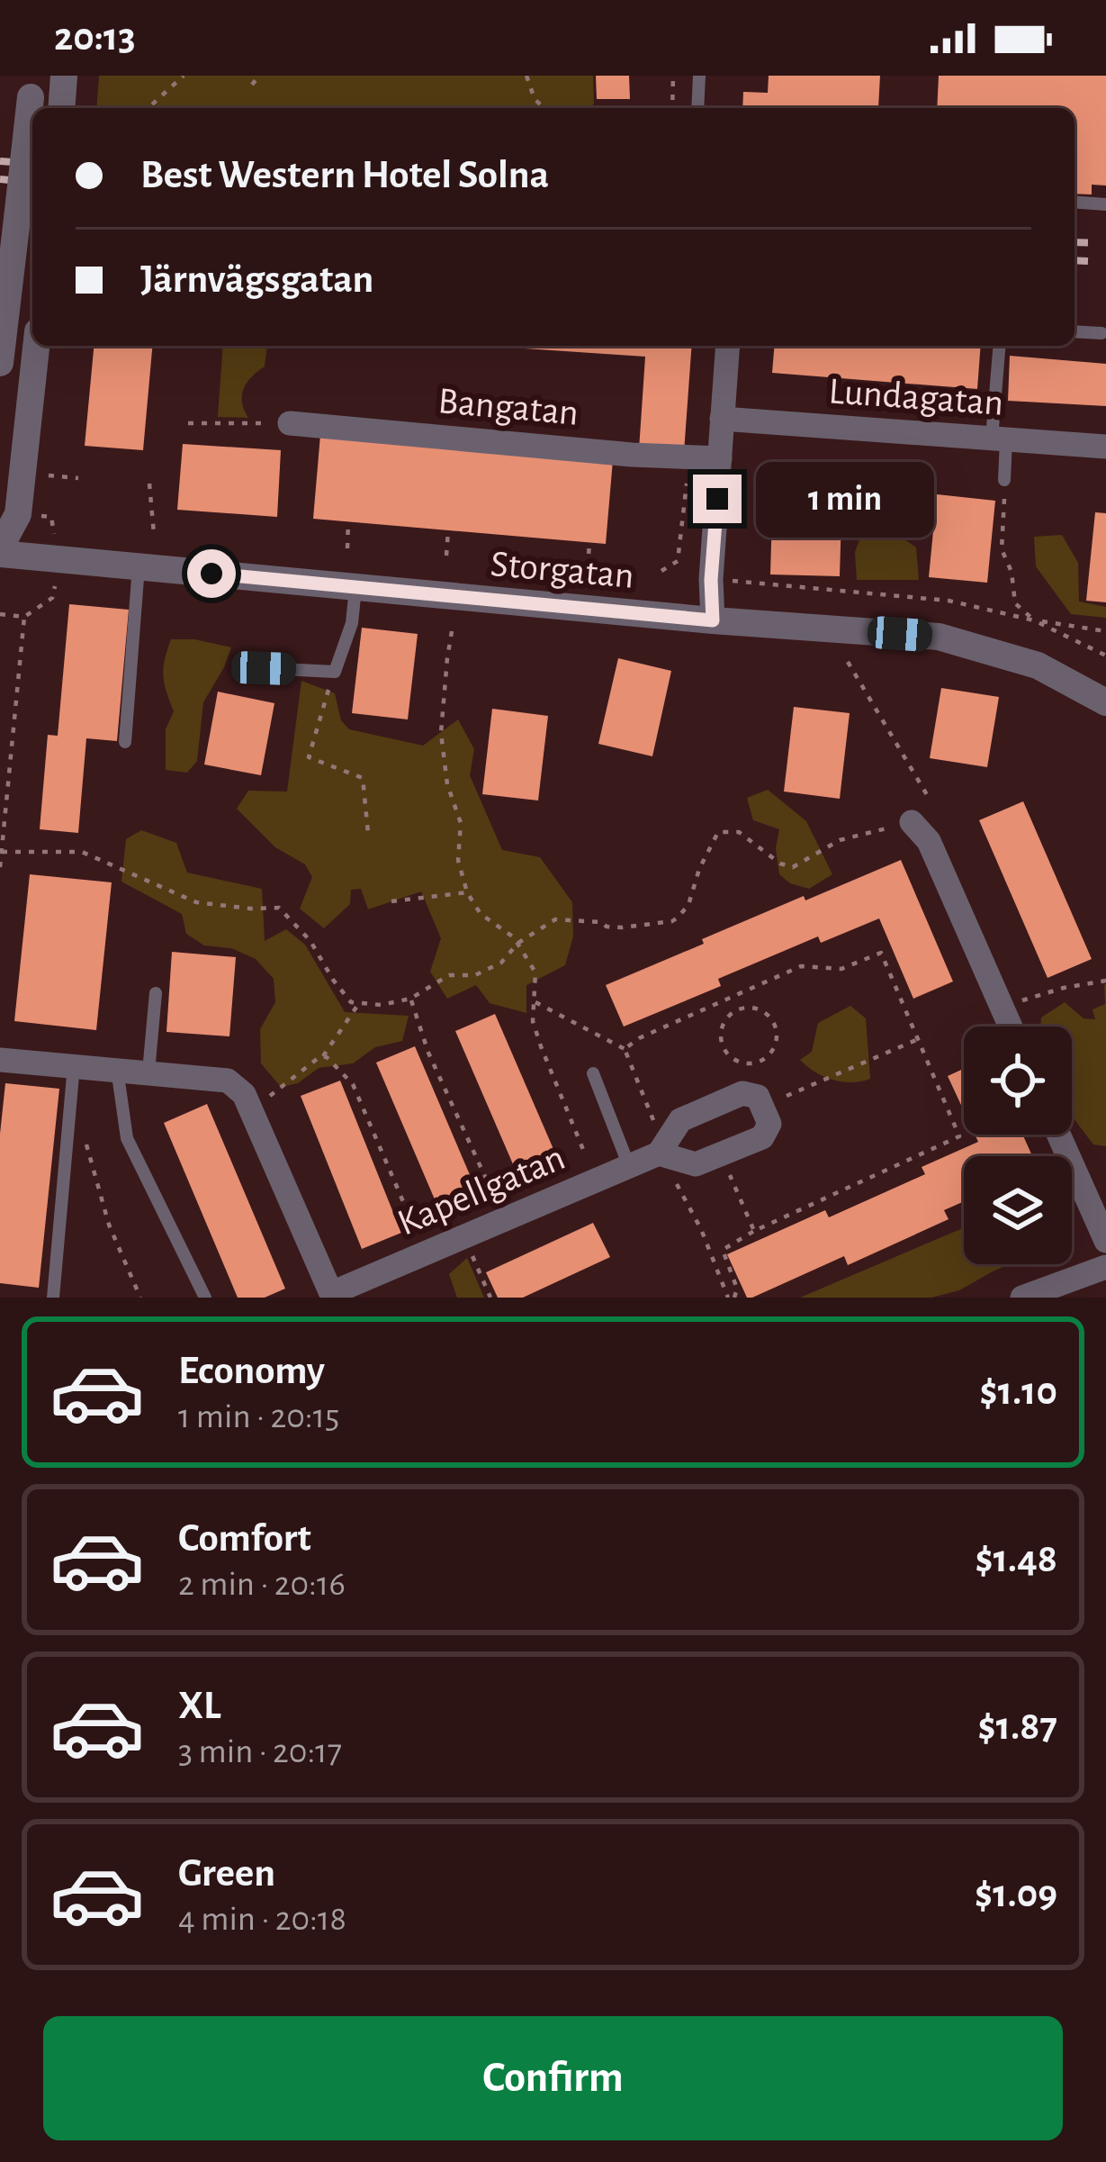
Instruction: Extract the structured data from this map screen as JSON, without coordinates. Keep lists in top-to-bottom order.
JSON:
{
  "streets": {
    "street": [
      "Lundagatan",
      "Bangatan",
      "Storgatan",
      "Kapellgatan"
    ]
  },
  "page": {
    "status": "20:13",
    "banner": ["Best Western Hotel Solna", "Järnvägsgatan"],
    "bubble": "1 min",
    "list": [
      {
        "name": "Economy",
        "note": "1 min · 20:15",
        "value": "$1.10"
      },
      {
        "name": "Comfort",
        "note": "2 min · 20:16",
        "value": "$1.48"
      },
      {
        "name": "XL",
        "note": "3 min · 20:17",
        "value": "$1.87"
      },
      {
        "name": "Green",
        "note": "4 min · 20:18",
        "value": "$1.09"
      }
    ],
    "buttons": "Confirm"
  }
}
